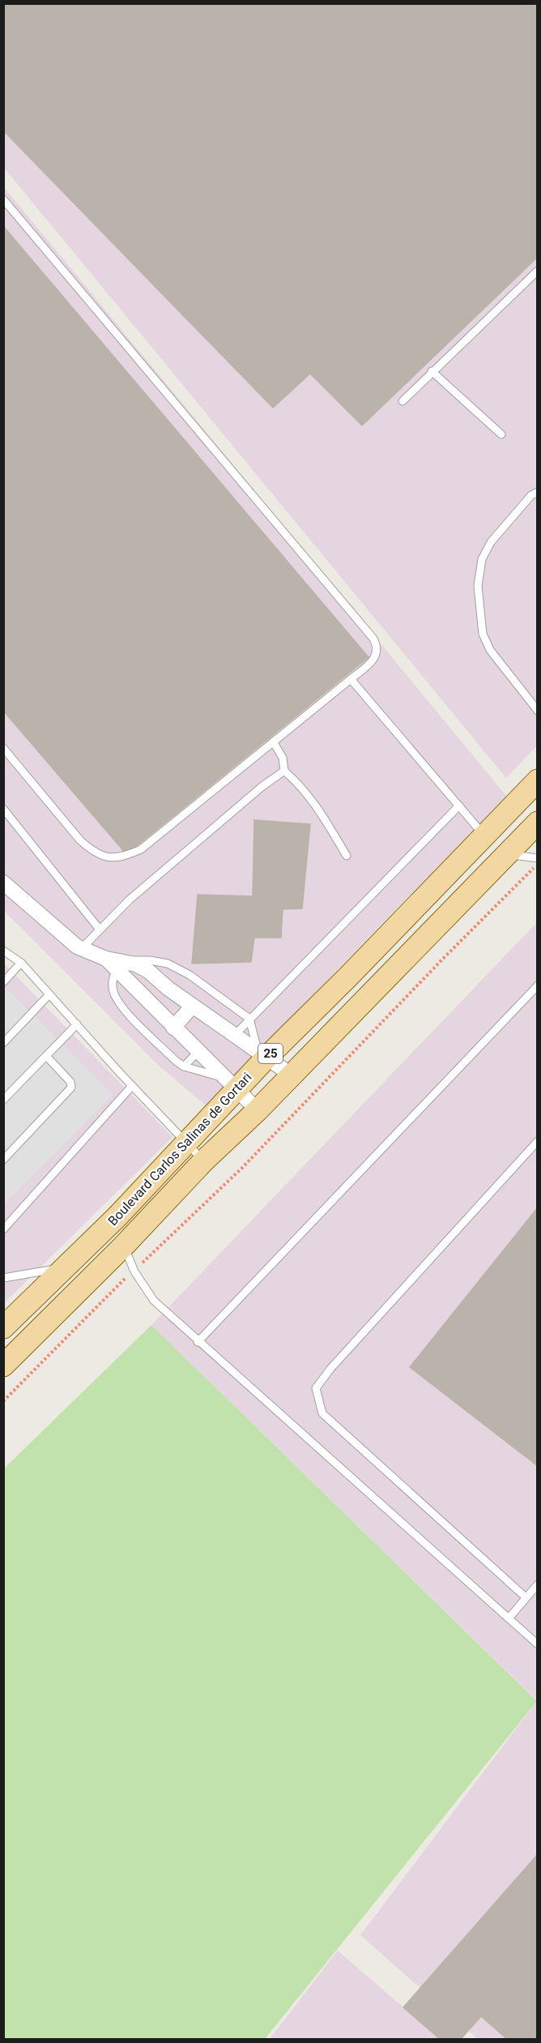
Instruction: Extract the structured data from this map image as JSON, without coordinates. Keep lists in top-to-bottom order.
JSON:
{
  "streets": {
    "main road": ["25", "Boulevard Carlos Salinas de Gortari"]
  }
}
